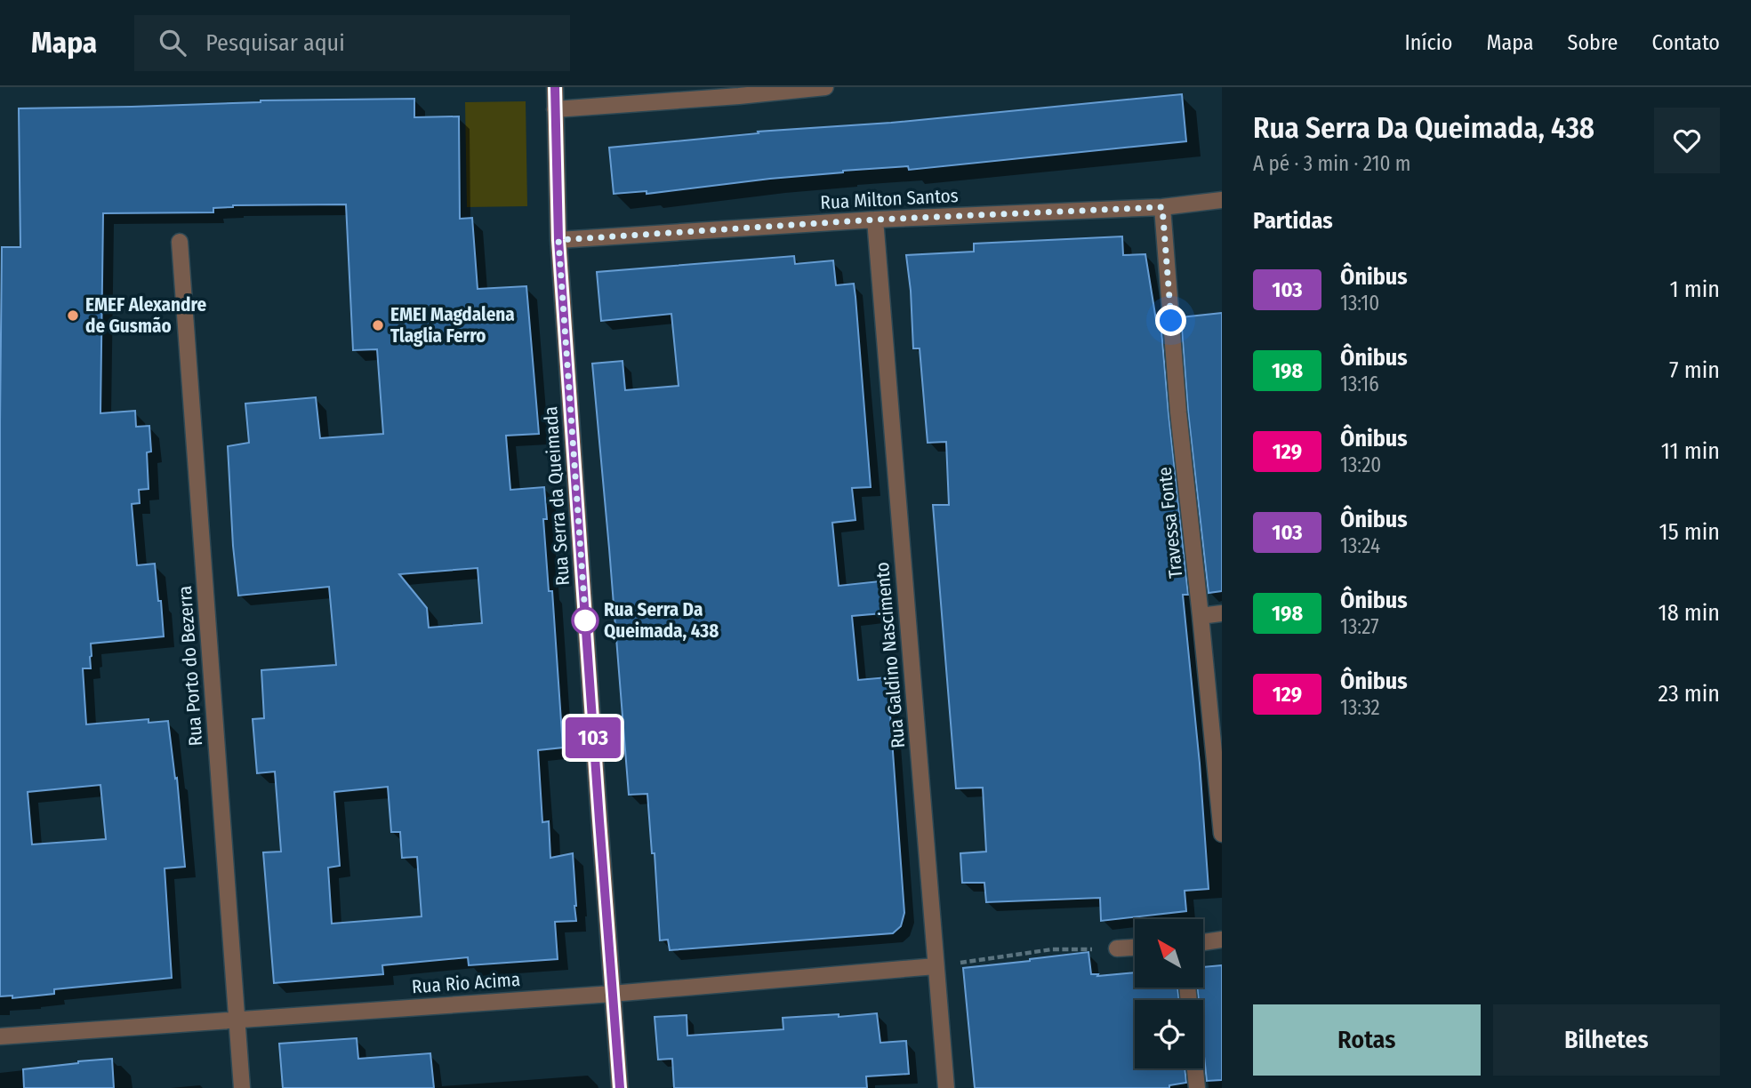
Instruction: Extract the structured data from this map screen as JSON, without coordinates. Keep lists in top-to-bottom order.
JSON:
{
  "streets": {
    "street": [
      "Rua Milton Santos",
      "Rua Serra da Queimada",
      "Travessa Fonte",
      "Rua Galdino Nascimento",
      "Rua Porto do Bezerra",
      "Rua Rio Acima"
    ]
  },
  "crossings": [
    ["Rua Milton Santos", "Rua Serra da Queimada"],
    ["Rua Milton Santos", "Travessa Fonte"],
    ["Rua Milton Santos", "Rua Galdino Nascimento"],
    ["Rua Serra da Queimada", "Rua Rio Acima"],
    ["Rua Galdino Nascimento", "Rua Rio Acima"],
    ["Rua Porto do Bezerra", "Rua Rio Acima"]
  ],
  "places": ["EMEF Alexandre de Gusmão", "EMEI Magdalena Tlaglia Ferro", "Rua Serra Da Queimada, 438"],
  "lines": ["bus line 103"],
  "north": "top left",
  "page": {
    "header": "Mapa",
    "search": "Pesquisar aqui",
    "nav": [
      "Início",
      "Mapa",
      "Sobre",
      "Contato"
    ],
    "on_map": "103",
    "heading": [
      ["Rua Serra Da Queimada, 438", "A pé · 3 min · 210 m"],
      "Partidas"
    ],
    "list": [
      {
        "mark": "103",
        "name": "Ônibus",
        "note": "13:10",
        "value": "1 min"
      },
      {
        "mark": "198",
        "name": "Ônibus",
        "note": "13:16",
        "value": "7 min"
      },
      {
        "mark": "129",
        "name": "Ônibus",
        "note": "13:20",
        "value": "11 min"
      },
      {
        "mark": "103",
        "name": "Ônibus",
        "note": "13:24",
        "value": "15 min"
      },
      {
        "mark": "198",
        "name": "Ônibus",
        "note": "13:27",
        "value": "18 min"
      },
      {
        "mark": "129",
        "name": "Ônibus",
        "note": "13:32",
        "value": "23 min"
      }
    ],
    "buttons": ["Rotas", "Bilhetes"]
  }
}
